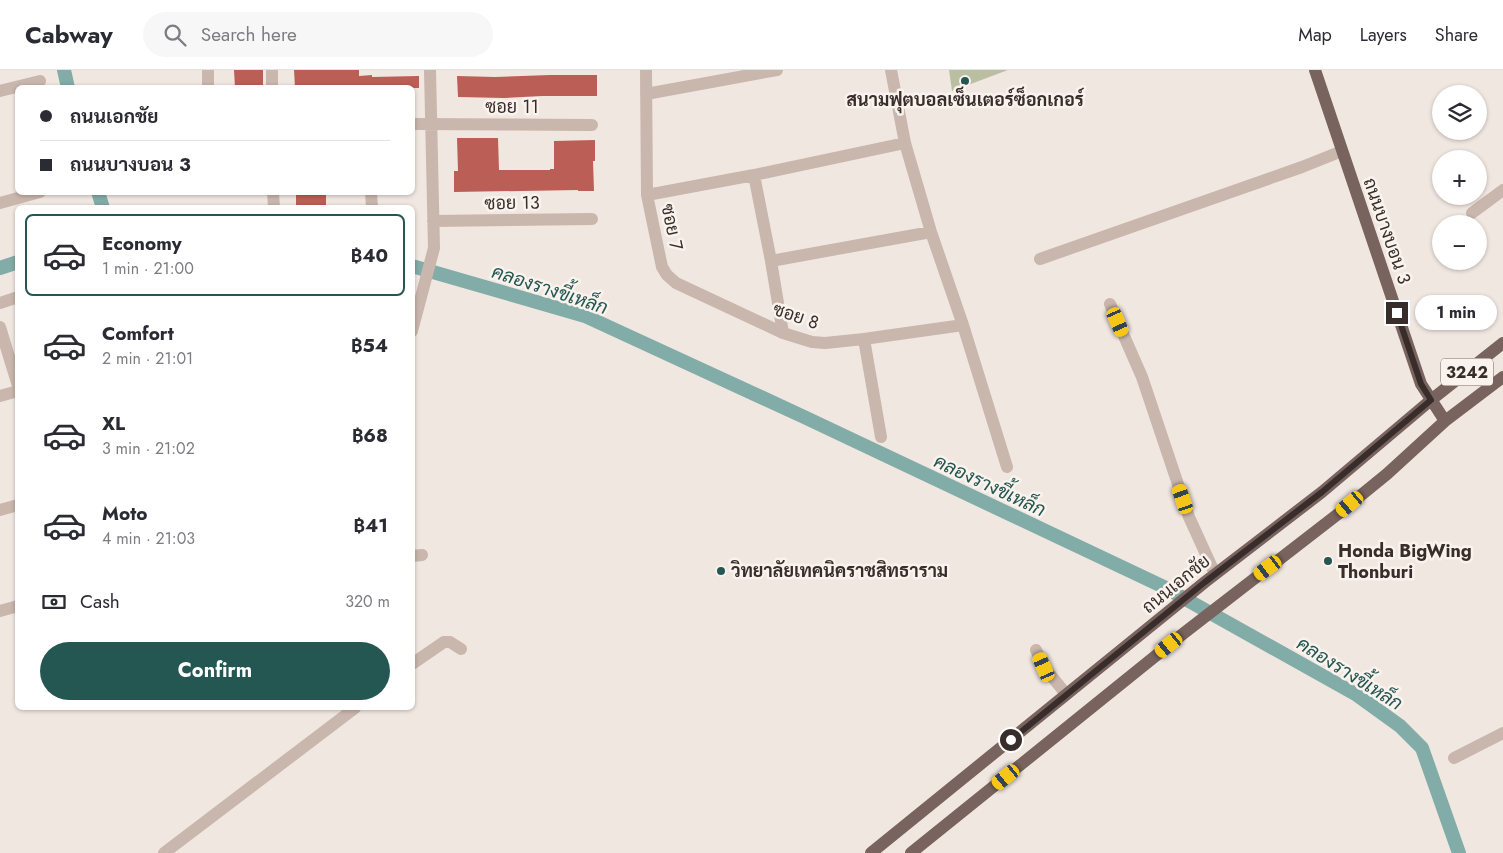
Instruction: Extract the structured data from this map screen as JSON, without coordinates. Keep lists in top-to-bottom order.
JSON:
{
  "streets": {
    "main road": ["ถนนบางบอน 3", "3242", "ถนนเอกชัย"],
    "street": [
      "ซอย 11",
      "ซอย 13",
      "ซอย 7",
      "ซอย 8"
    ]
  },
  "crossings": [
    ["ซอย 7", "ซอย 8"],
    ["ถนนบางบอน 3", "3242"],
    ["ถนนบางบอน 3", "ถนนเอกชัย"]
  ],
  "water": ["คลองรางขี้เหล็ก"],
  "places": ["สนามฟุตบอลเซ็นเตอร์ซ็อกเกอร์", "Honda BigWing Thonburi", "วิทยาลัยเทคนิคราชสิทธาราม"],
  "page": {
    "header": "Cabway",
    "search": "Search here",
    "nav": ["Map", "Layers", "Share"],
    "map_buttons": ["+", "−"],
    "banner": ["ถนนเอกชัย", "ถนนบางบอน 3"],
    "list": [
      {
        "name": "Economy",
        "note": "1 min · 21:00",
        "value": "฿40"
      },
      {
        "name": "Comfort",
        "note": "2 min · 21:01",
        "value": "฿54"
      },
      {
        "name": "XL",
        "note": "3 min · 21:02",
        "value": "฿68"
      },
      {
        "name": "Moto",
        "note": "4 min · 21:03",
        "value": "฿41"
      }
    ],
    "bubble": "1 min",
    "pay": ["Cash", "320 m"],
    "buttons": "Confirm"
  }
}
